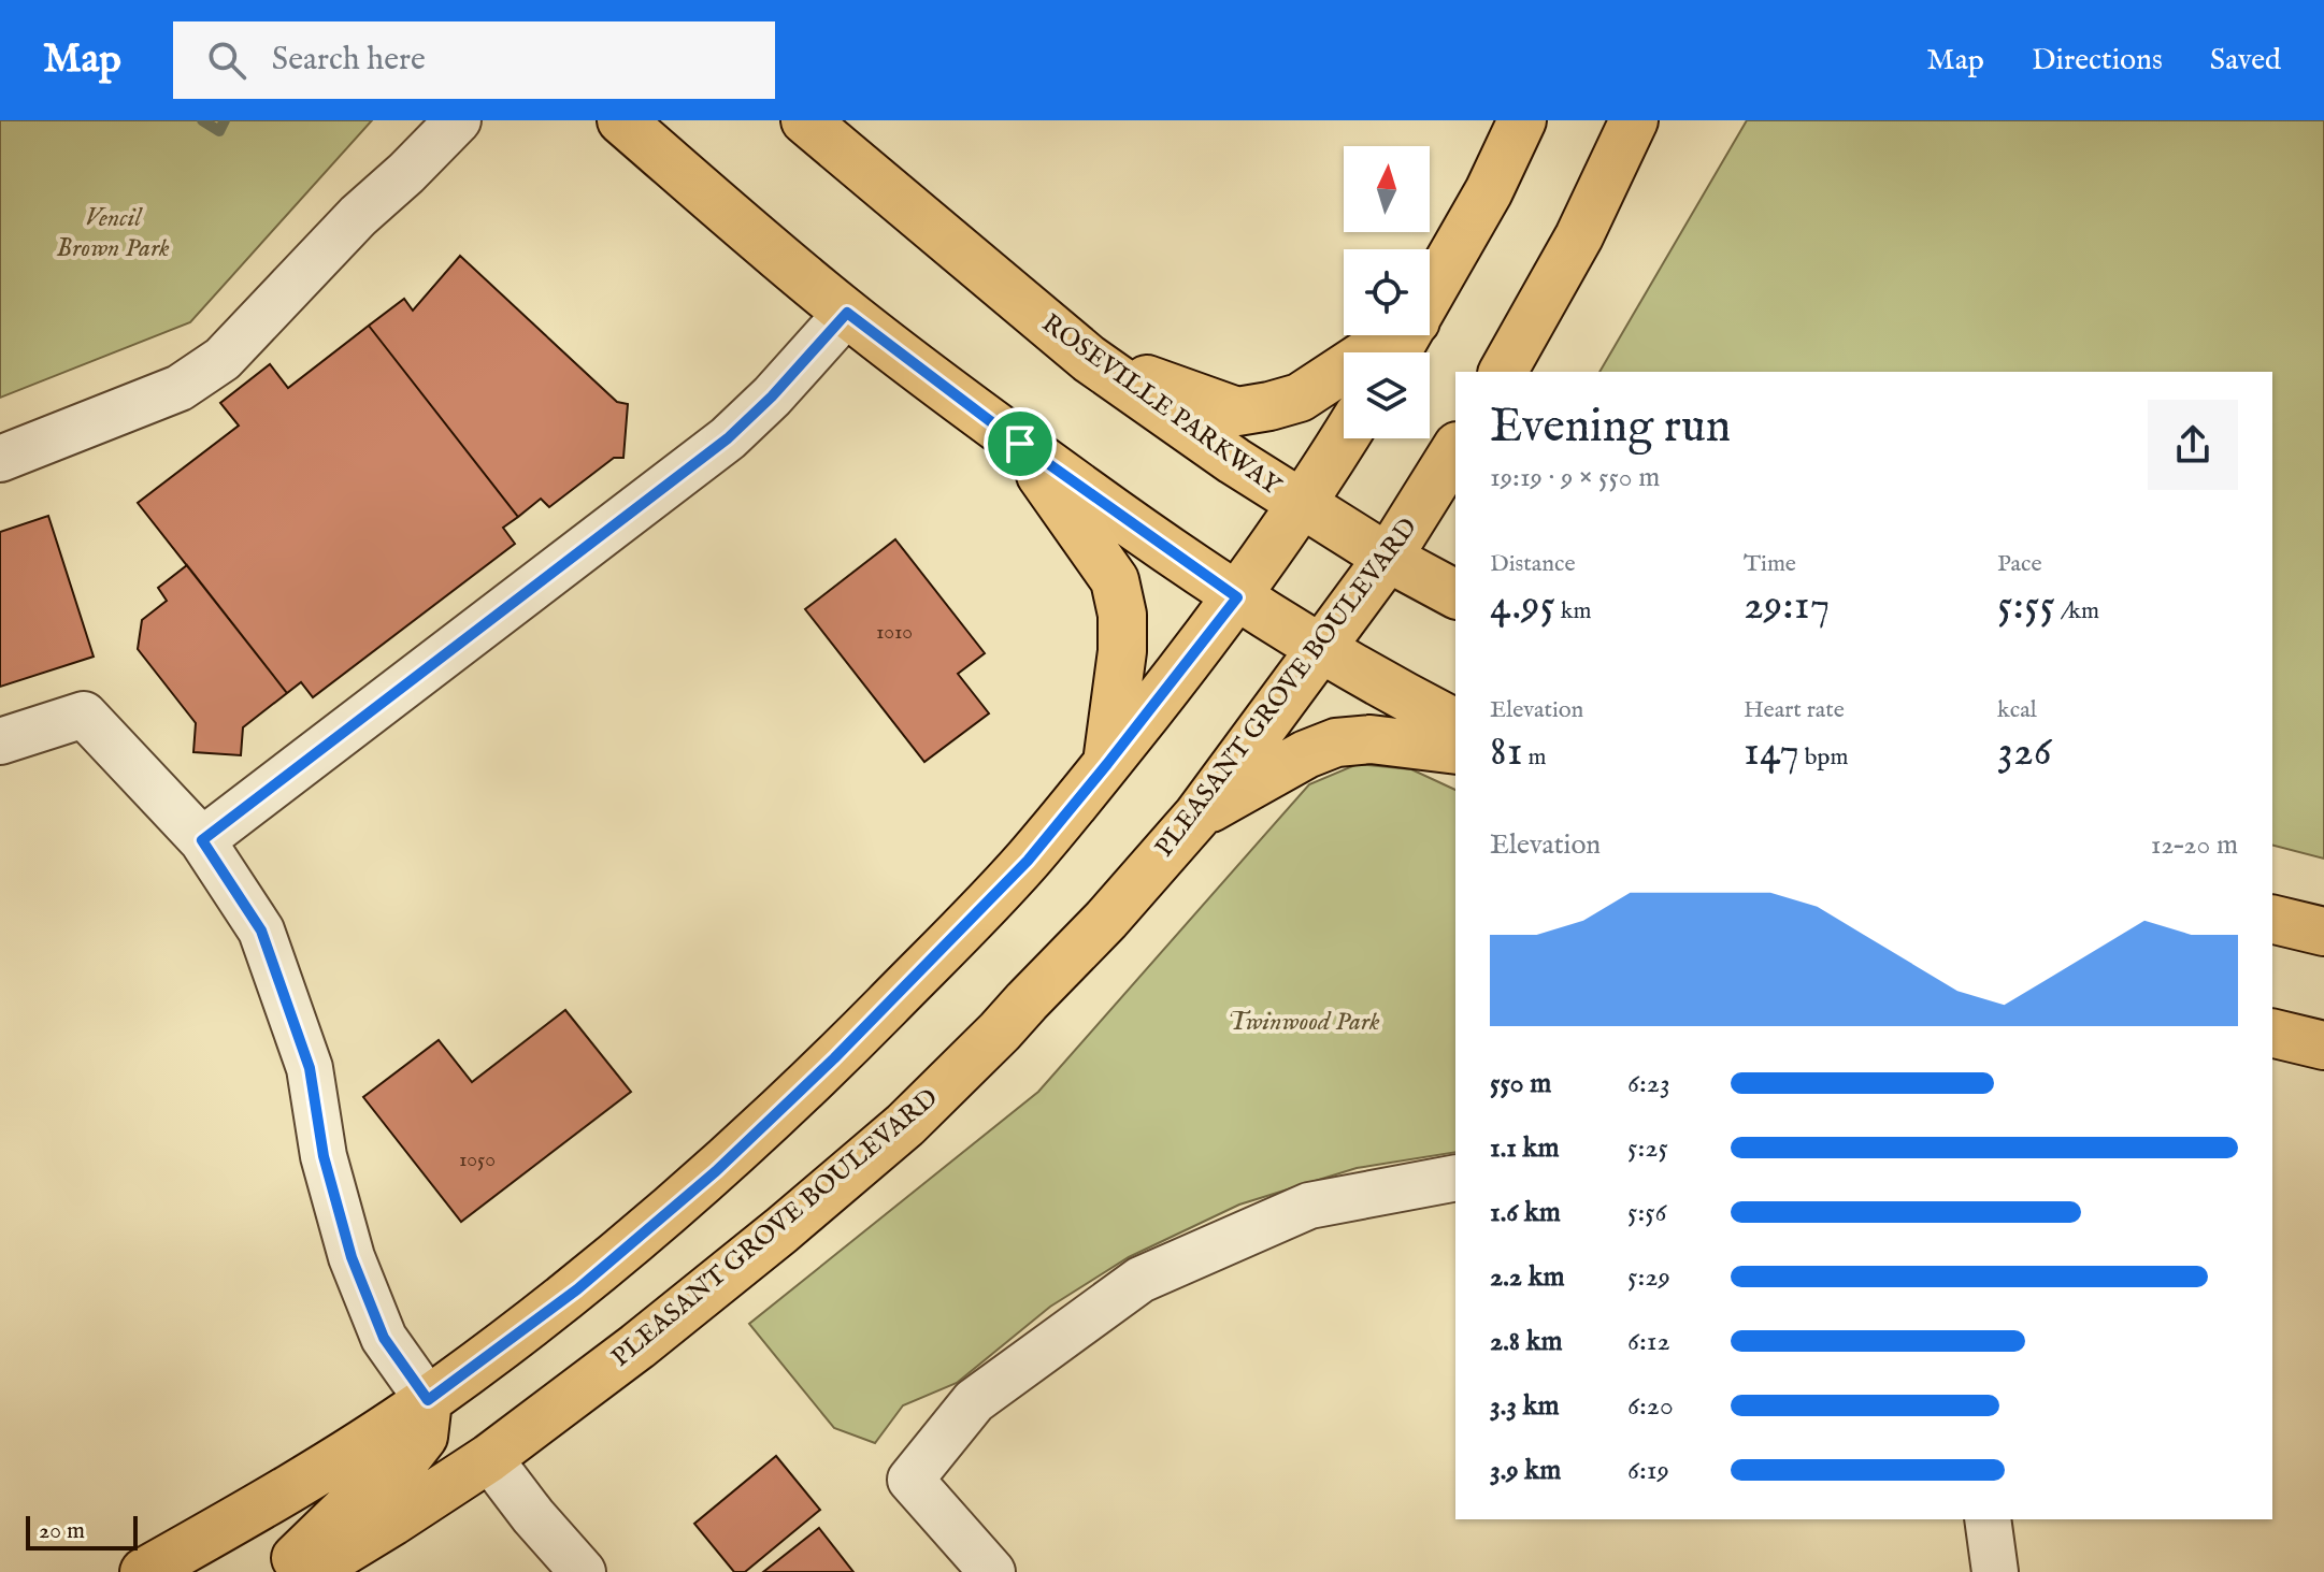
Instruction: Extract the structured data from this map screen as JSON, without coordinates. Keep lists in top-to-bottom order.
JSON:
{
  "streets": {
    "main road": ["ROSEVILLE PARKWAY", "PLEASANT GROVE BOULEVARD"]
  },
  "crossings": [
    ["ROSEVILLE PARKWAY", "PLEASANT GROVE BOULEVARD"]
  ],
  "parks": ["Vencil Brown Park", "Twinwood Park"],
  "house_numbers": ["1010", "1050"],
  "scale_bar": "20 m",
  "north": "top",
  "page": {
    "header": "Map",
    "search": "Search here",
    "nav": ["Map", "Directions", "Saved"],
    "heading": ["Evening run", "19:19 · 9 × 550 m"],
    "stats": [
      ["Distance", "4.95 km"],
      ["Time", "29:17"],
      ["Pace", "5:55 /km"],
      ["Elevation", "81 m"],
      ["Heart rate", "147 bpm"],
      ["kcal", "326"]
    ],
    "chart": ["Elevation", "12–20 m"],
    "list": [
      {
        "name": "550 m",
        "note": "6:23"
      },
      {
        "name": "1.1 km",
        "note": "5:25"
      },
      {
        "name": "1.6 km",
        "note": "5:56"
      },
      {
        "name": "2.2 km",
        "note": "5:29"
      },
      {
        "name": "2.8 km",
        "note": "6:12"
      },
      {
        "name": "3.3 km",
        "note": "6:20"
      },
      {
        "name": "3.9 km",
        "note": "6:19"
      }
    ],
    "scale": "20 m"
  }
}
